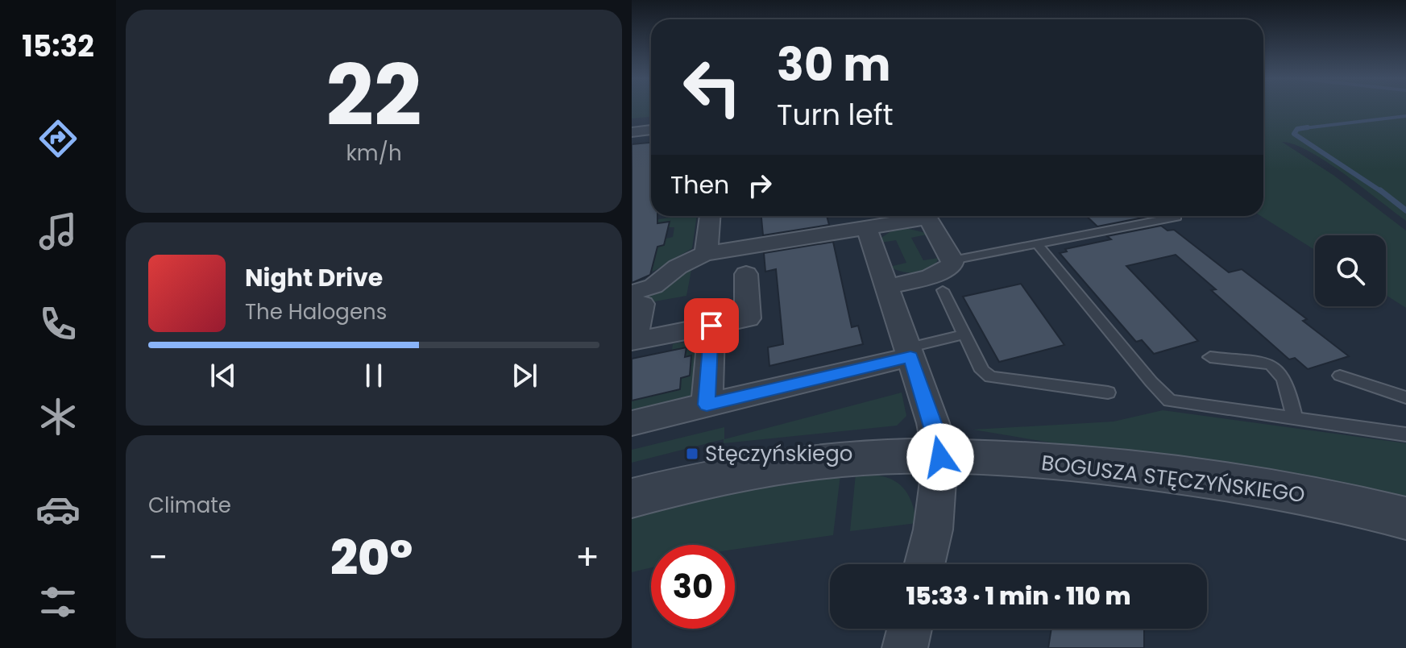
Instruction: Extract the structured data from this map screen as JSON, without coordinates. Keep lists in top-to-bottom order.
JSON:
{
  "streets": {
    "street": ["BOGUSZA STĘCZYŃSKIEGO"]
  },
  "places": {
    "transit": ["Stęczyńskiego"]
  },
  "page": {
    "tabs": "15:32",
    "tile": [
      ["22", "km/h"],
      "Climate"
    ],
    "turn": ["30 m", "Turn left"],
    "then": "Then",
    "song": ["Night Drive", "The Halogens"],
    "heat": ["−", "20°", "+"],
    "limit": "30",
    "trip": "15:33 · 1 min · 110 m"
  }
}
